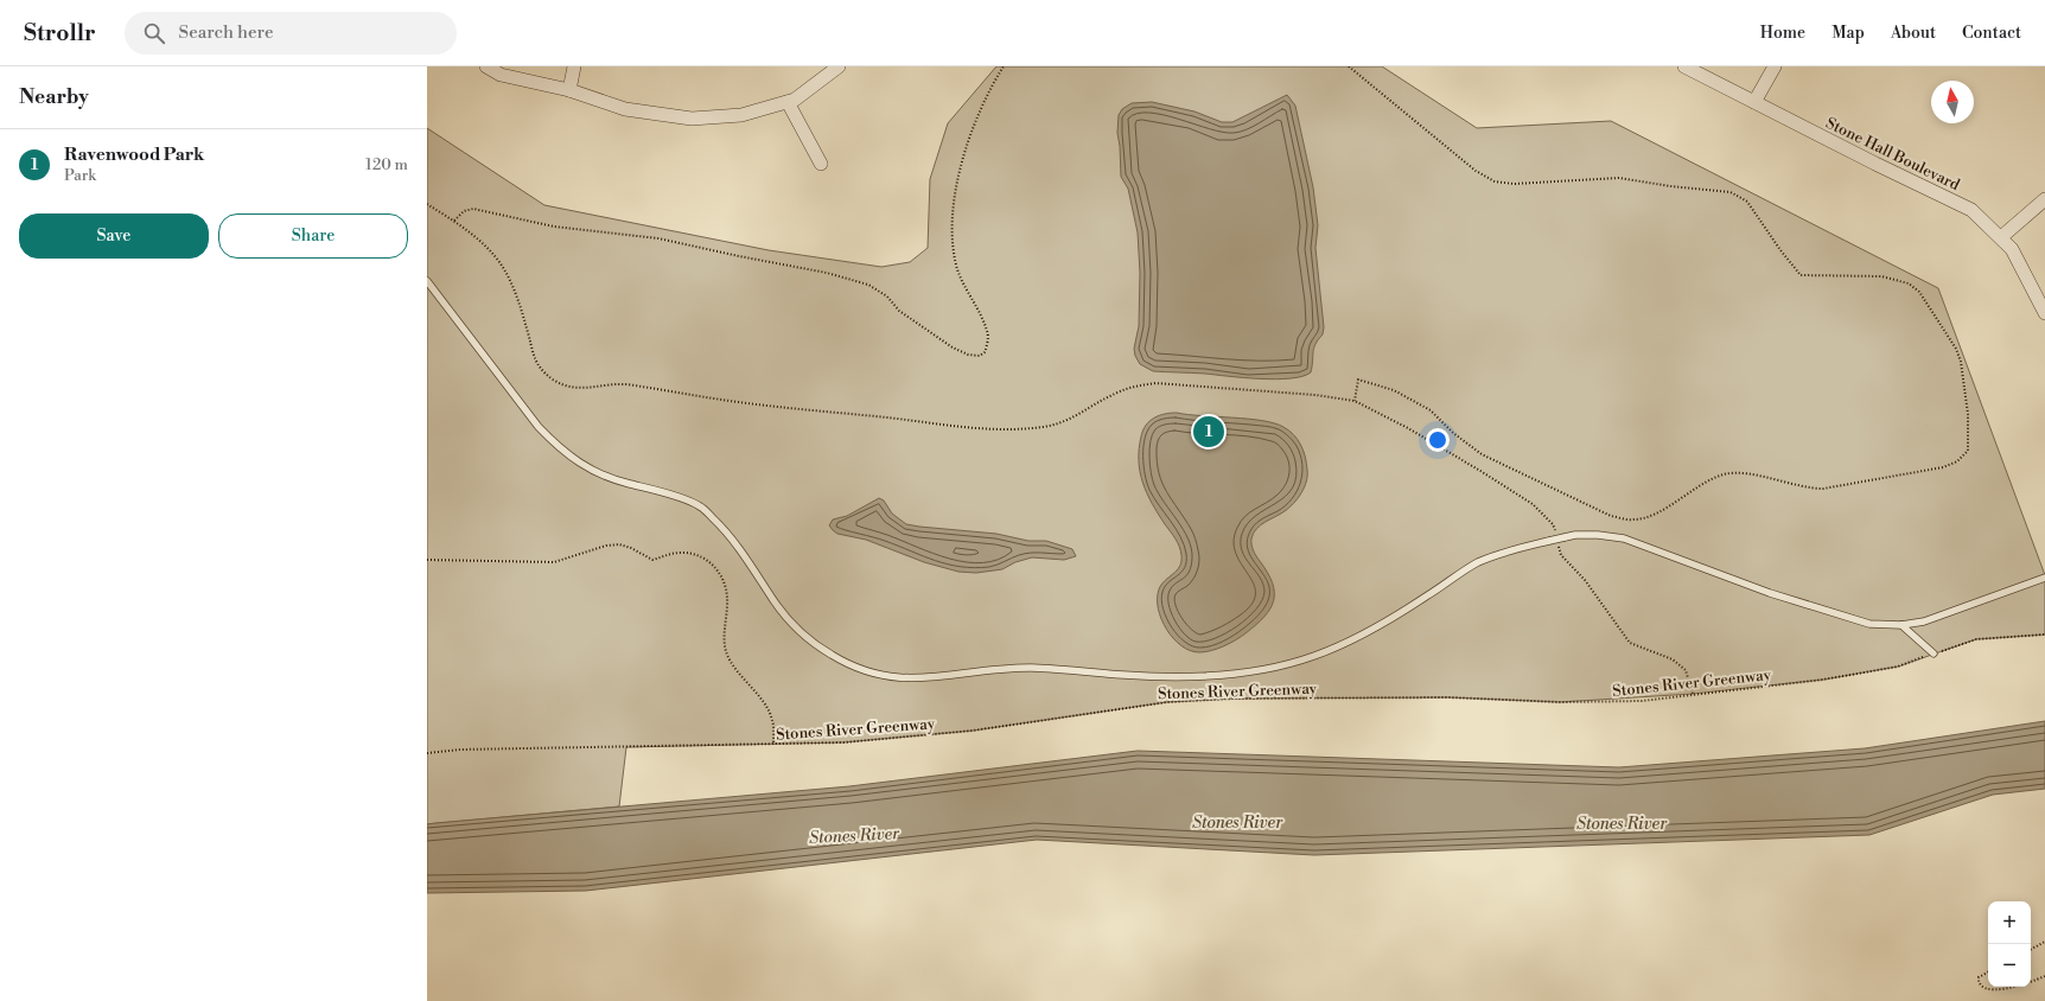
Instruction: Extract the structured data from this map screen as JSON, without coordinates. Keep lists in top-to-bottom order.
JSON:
{
  "streets": {
    "street": ["Stone Hall Boulevard"],
    "path": ["Stones River Greenway"]
  },
  "water": ["Stones River"],
  "north": "top",
  "page": {
    "header": "Strollr",
    "search": "Search here",
    "nav": [
      "Home",
      "Map",
      "About",
      "Contact"
    ],
    "heading": "Nearby",
    "list": [
      {
        "mark": "1",
        "name": "Ravenwood Park",
        "note": "Park",
        "value": "120 m"
      }
    ],
    "buttons": ["Save", "Share"],
    "pins": "1",
    "map_buttons": ["+", "−"]
  }
}
